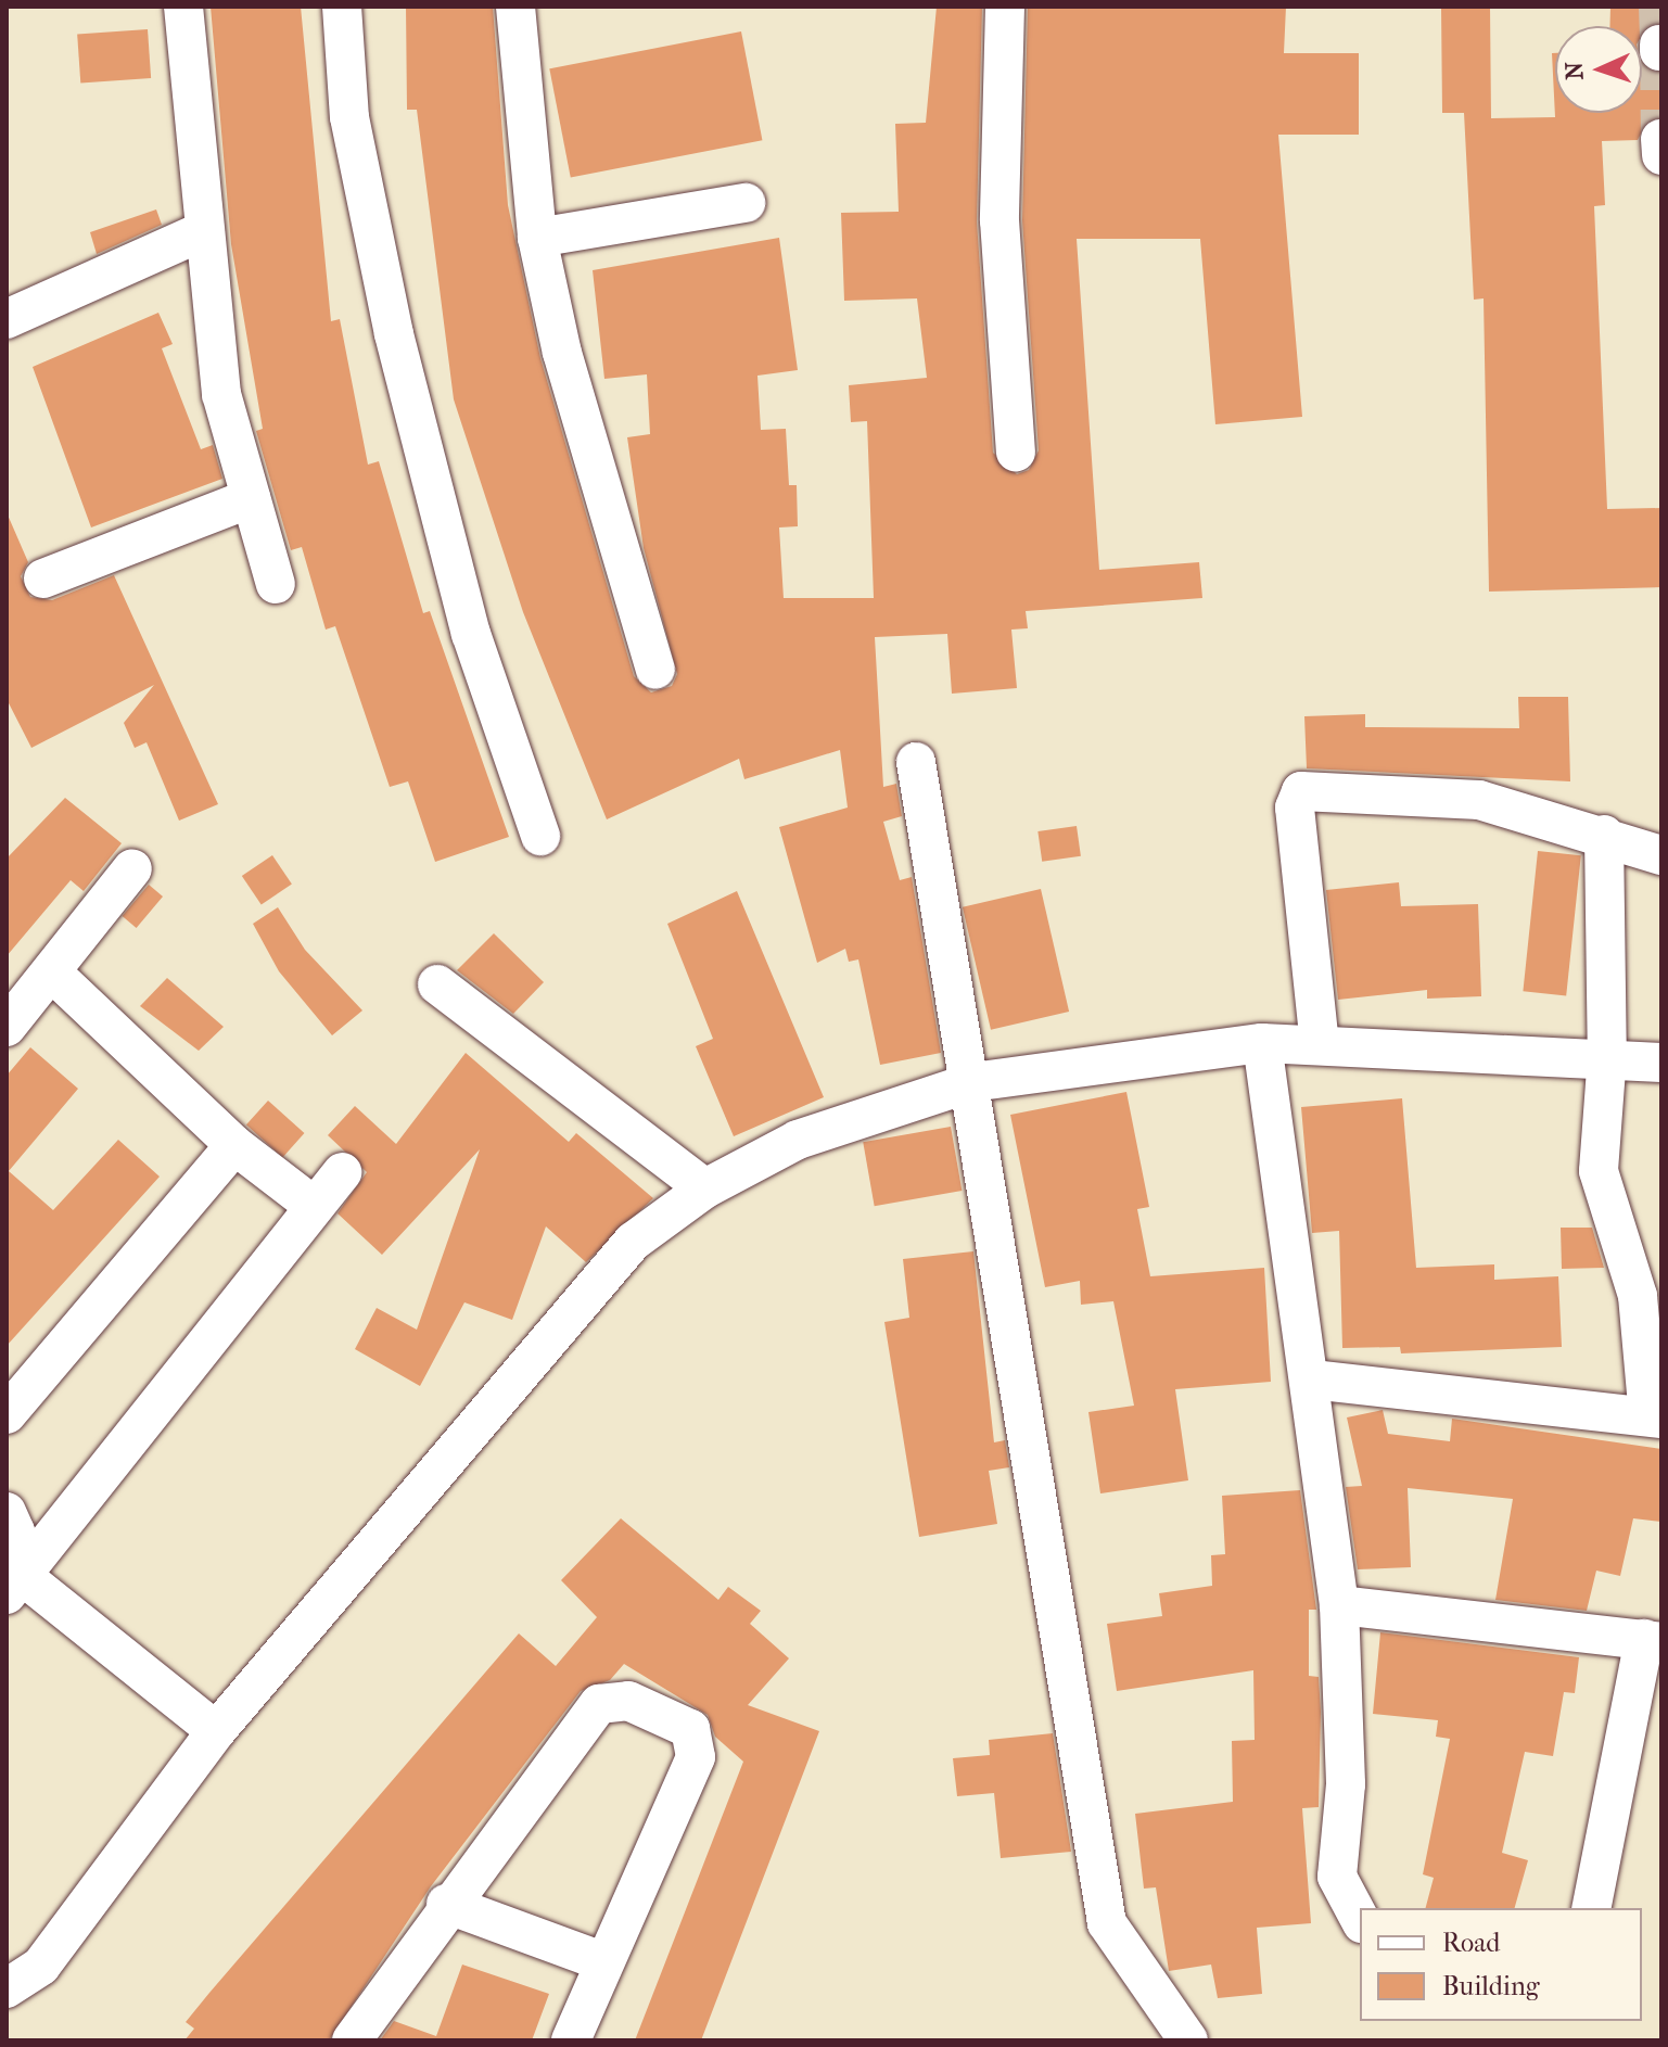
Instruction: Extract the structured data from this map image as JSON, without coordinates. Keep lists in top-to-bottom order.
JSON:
{
  "legend": ["Road", "Building"],
  "north": "left"
}
